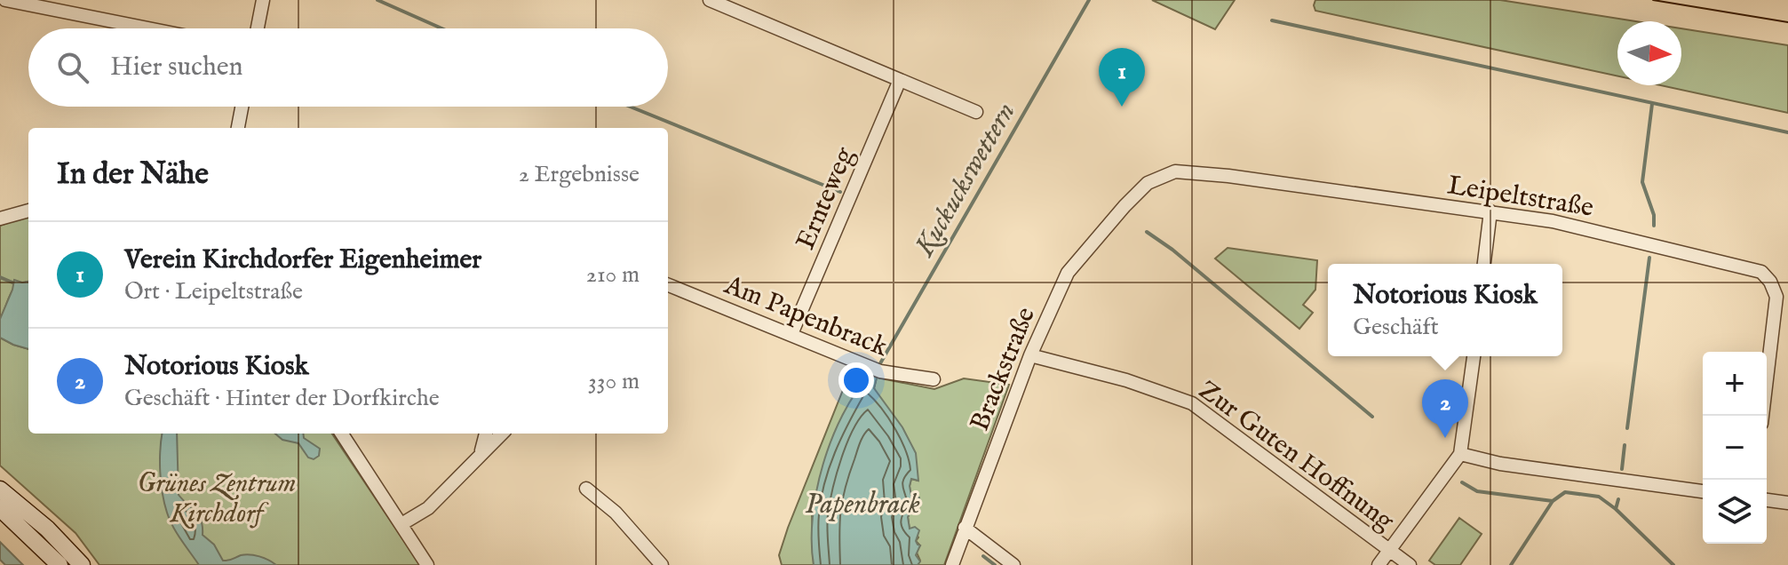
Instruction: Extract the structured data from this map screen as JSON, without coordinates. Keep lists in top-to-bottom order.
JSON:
{
  "streets": {
    "street": [
      "Leipeltstraße",
      "Ernteweg",
      "Am Papenbrack",
      "Brackstraße",
      "Zur Guten Hoffnung"
    ]
  },
  "crossings": [
    ["Leipeltstraße", "Brackstraße"],
    ["Ernteweg", "Am Papenbrack"],
    ["Brackstraße", "Zur Guten Hoffnung"]
  ],
  "water": ["Kuckuckswettern", "Papenbrack"],
  "parks": ["Grünes Zentrum Kirchdorf"],
  "north": "right",
  "page": {
    "search": "Hier suchen",
    "pins": ["1", "2"],
    "heading": ["In der Nähe", "2 Ergebnisse"],
    "list": [
      {
        "mark": "1",
        "name": "Verein Kirchdorfer Eigenheimer",
        "note": "Ort · Leipeltstraße",
        "value": "210 m"
      },
      {
        "mark": "2",
        "name": "Notorious Kiosk",
        "note": "Geschäft · Hinter der Dorfkirche",
        "value": "330 m"
      }
    ],
    "popup": ["Notorious Kiosk", "Geschäft"],
    "map_buttons": ["+", "−"]
  }
}
